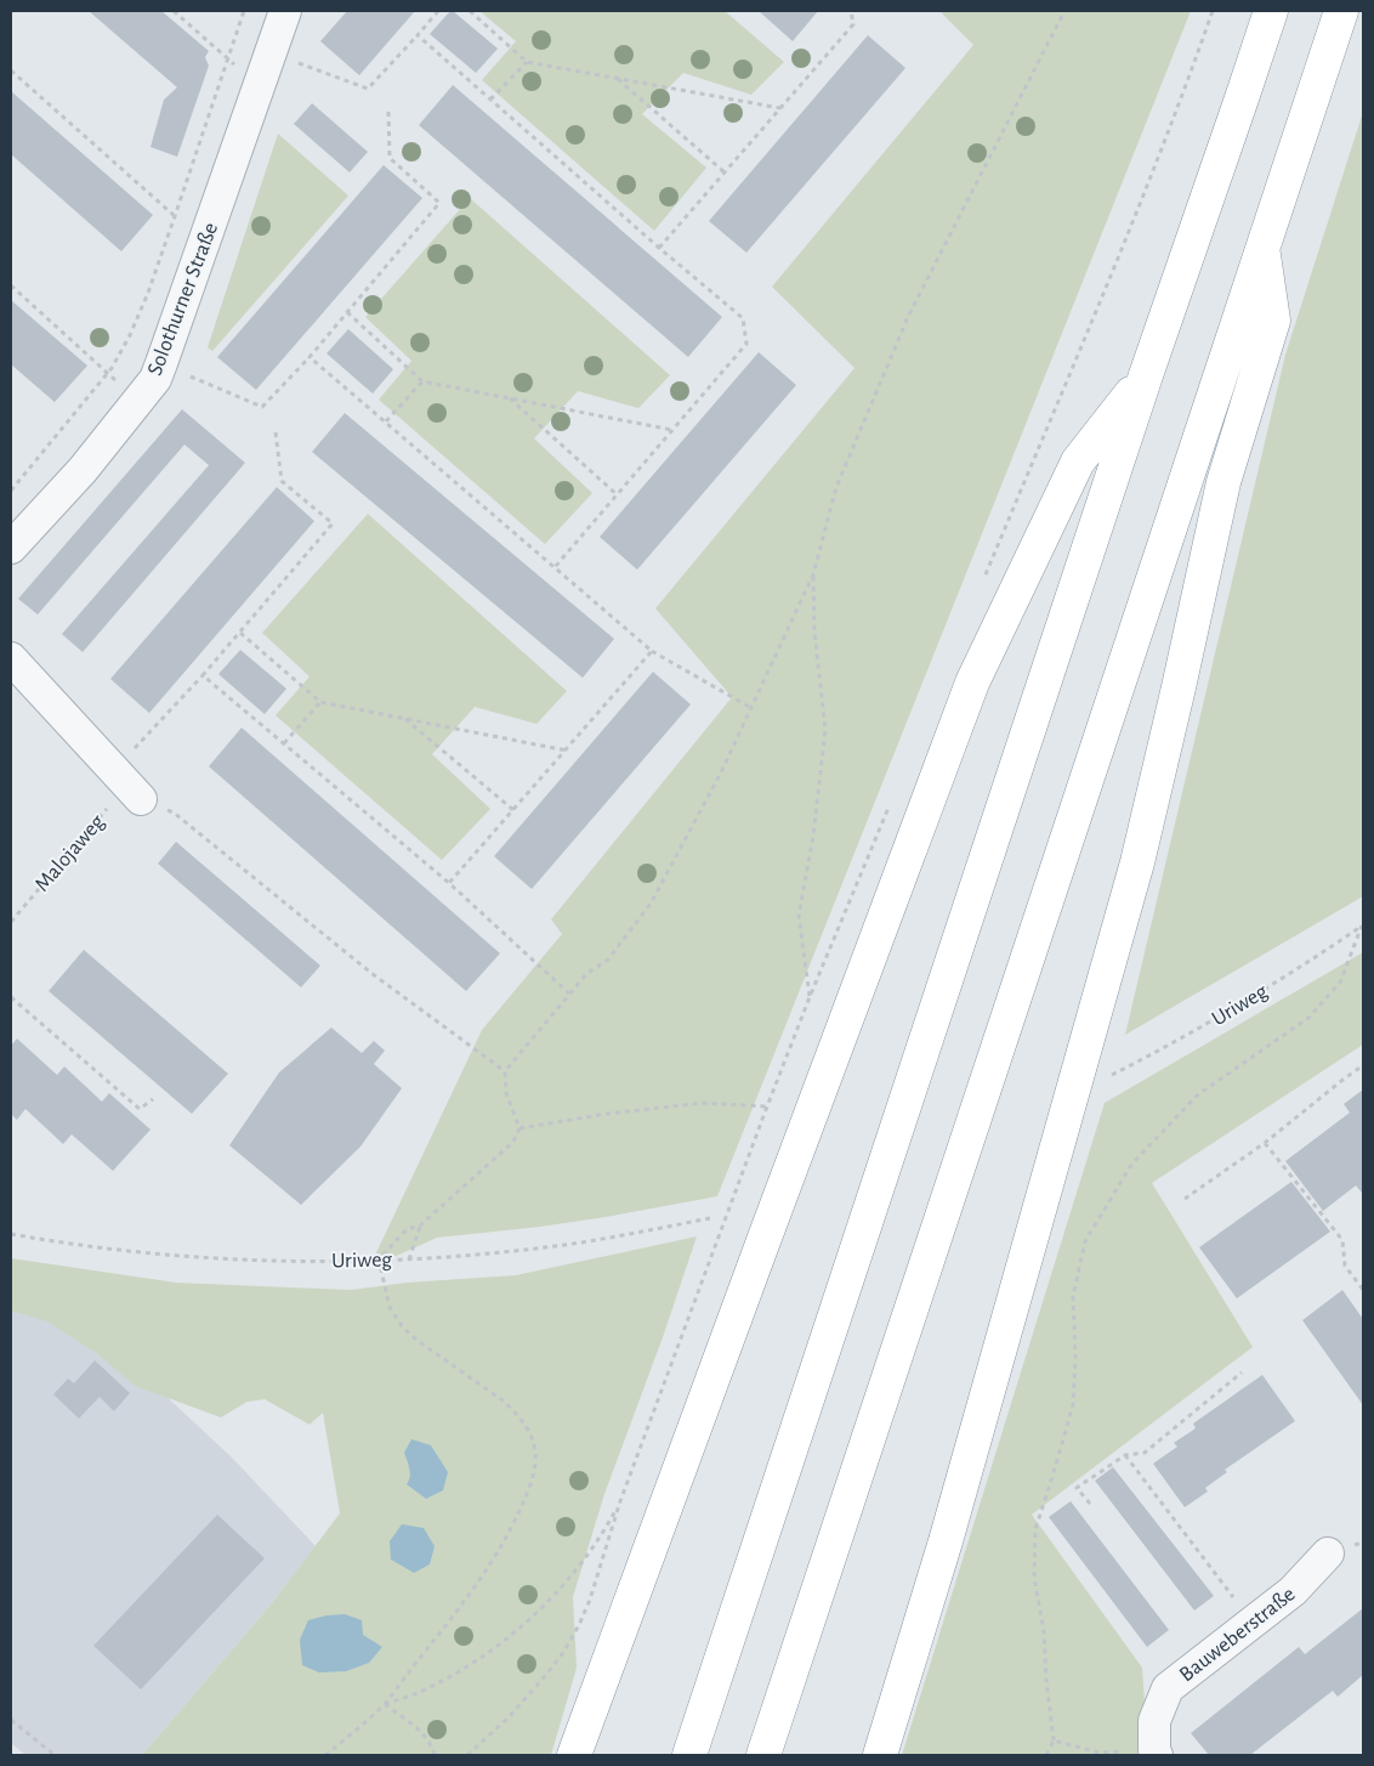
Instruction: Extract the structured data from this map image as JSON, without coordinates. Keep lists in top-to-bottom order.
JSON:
{
  "streets": {
    "street": ["Solothurner Straße", "Bauweberstraße"],
    "path": ["Malojaweg", "Uriweg"]
  }
}
